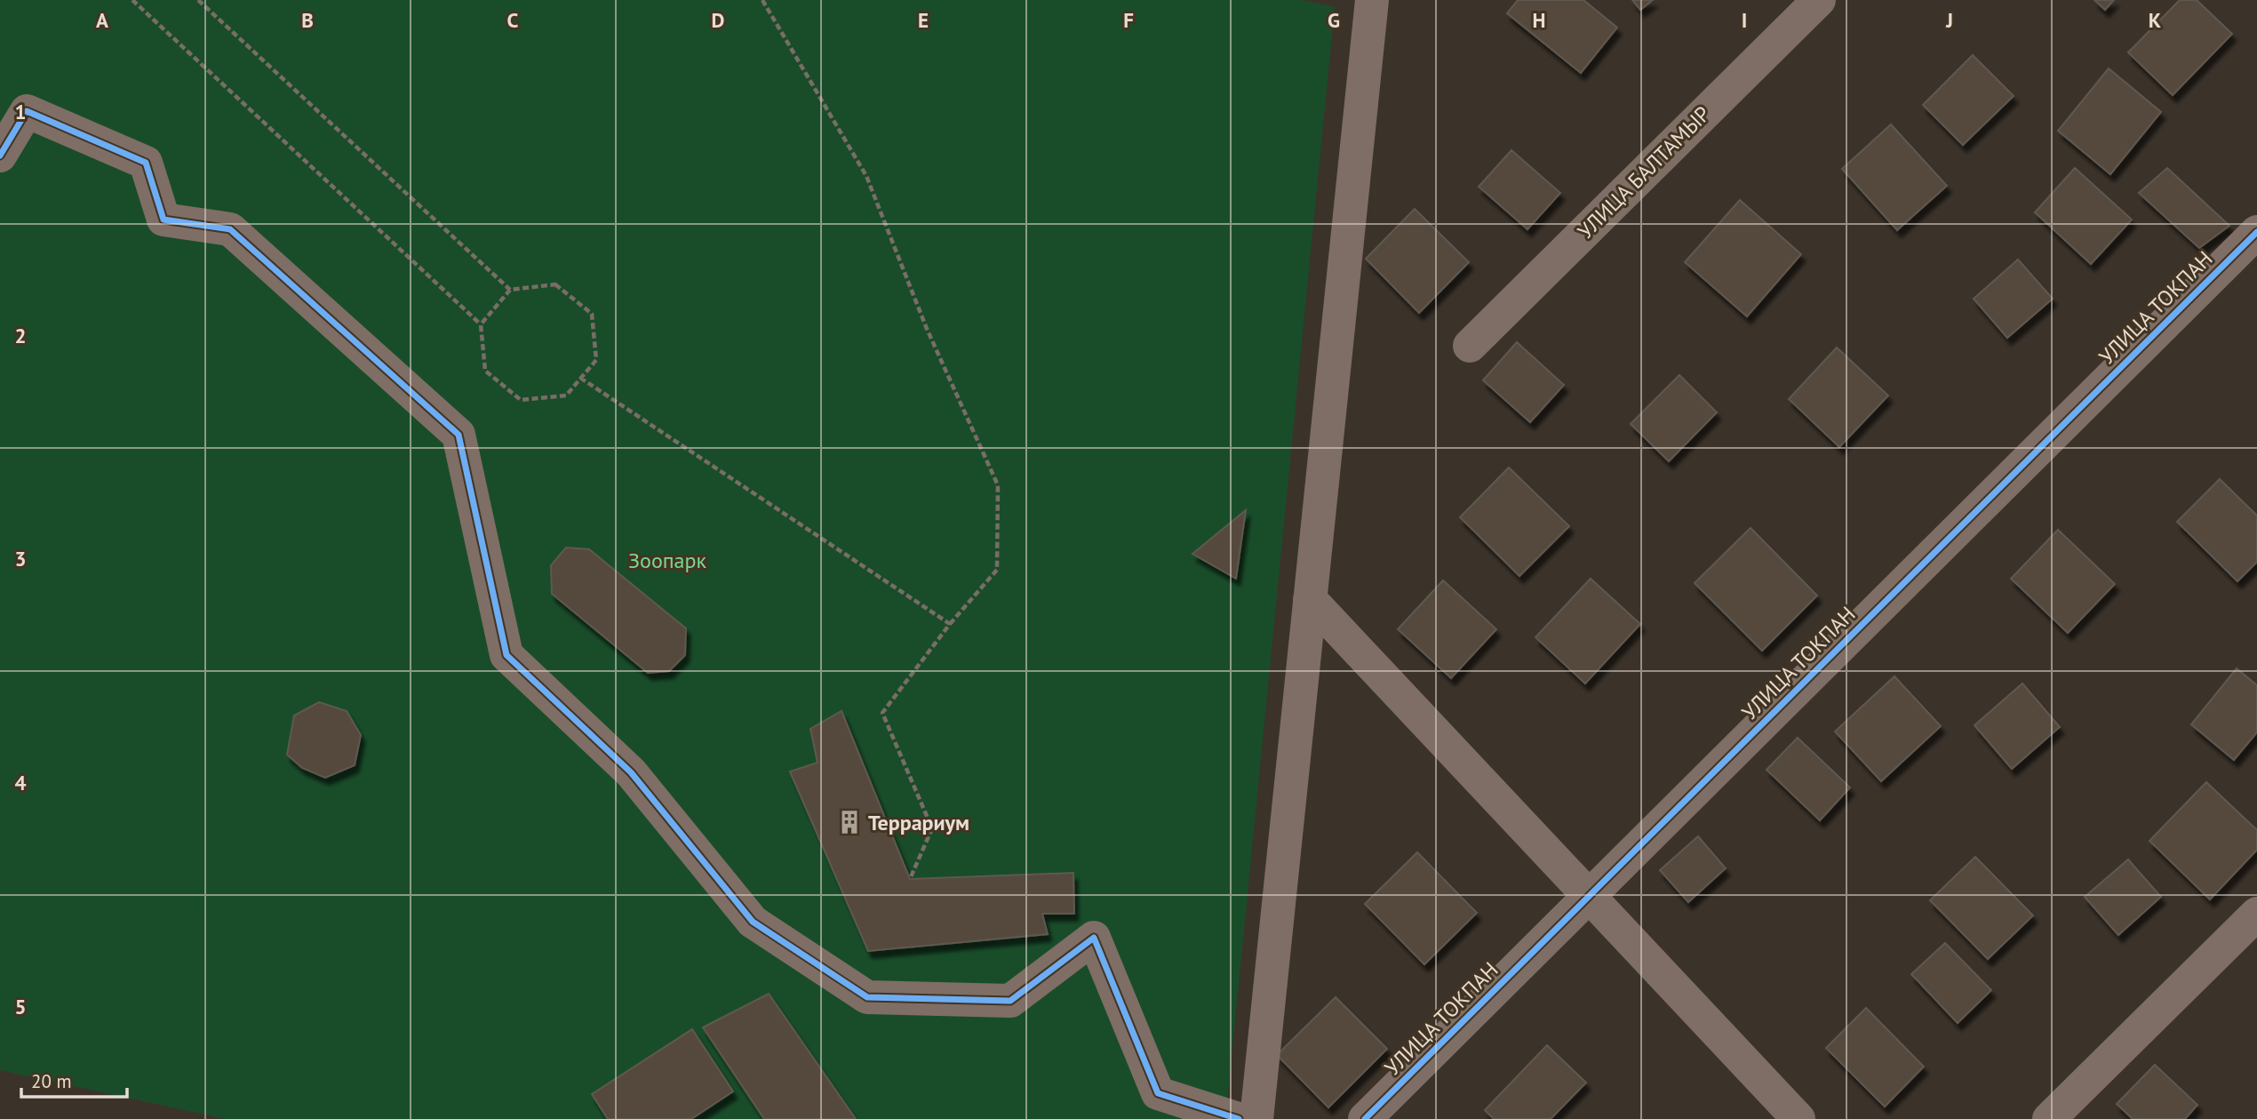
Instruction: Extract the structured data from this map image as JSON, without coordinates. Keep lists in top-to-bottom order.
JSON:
{
  "streets": {
    "street": ["УЛИЦА БАЛТАМЫР", "УЛИЦА ТОКПАН"]
  },
  "parks": ["Зоопарк"],
  "places": {
    "building": ["Террариум"]
  },
  "scale_bar": "20 m",
  "grid": {
    "columns": [
      "A",
      "B",
      "C",
      "D",
      "E",
      "F",
      "G",
      "H",
      "I",
      "J",
      "K"
    ],
    "rows": [
      "1",
      "2",
      "3",
      "4",
      "5"
    ]
  }
}
